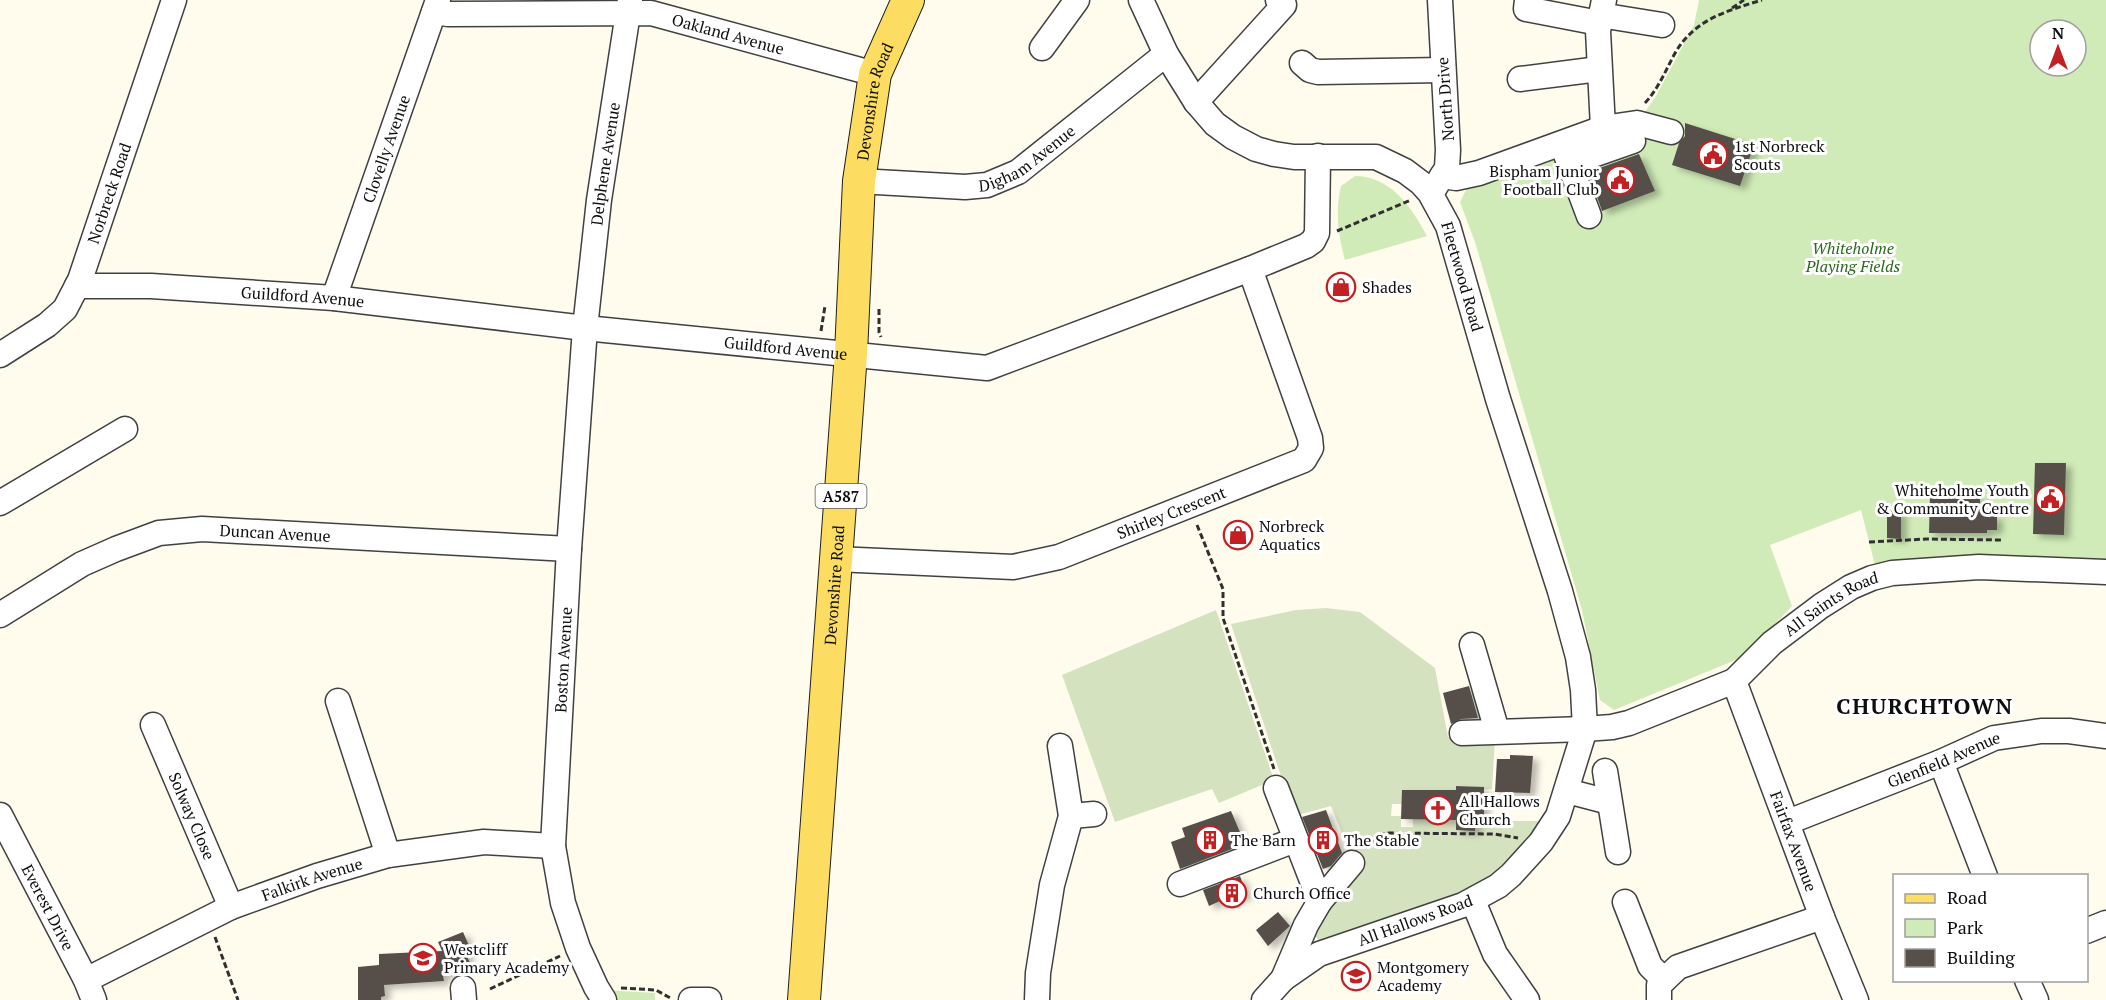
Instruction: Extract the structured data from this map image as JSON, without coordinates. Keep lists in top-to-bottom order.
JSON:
{
  "streets": {
    "main road": ["Devonshire Road", "A587"],
    "street": [
      "Oakland Avenue",
      "North Drive",
      "Clovelly Avenue",
      "Digham Avenue",
      "Delphene Avenue",
      "Norbreck Road",
      "Fleetwood Road",
      "Guildford Avenue",
      "Shirley Crescent",
      "Duncan Avenue",
      "All Saints Road",
      "Boston Avenue",
      "Glenfield Avenue",
      "Solway Close",
      "Fairfax Avenue",
      "Falkirk Avenue",
      "Everest Drive",
      "All Hallows Road"
    ]
  },
  "crossings": [
    ["Oakland Avenue", "Devonshire Road"],
    ["Oakland Avenue", "Clovelly Avenue"],
    ["Oakland Avenue", "Delphene Avenue"],
    ["North Drive", "Fleetwood Road"],
    ["Devonshire Road", "Digham Avenue"],
    ["Devonshire Road", "Guildford Avenue"],
    ["Devonshire Road", "Shirley Crescent"],
    ["Clovelly Avenue", "Guildford Avenue"],
    ["Digham Avenue", "Fleetwood Road"],
    ["Delphene Avenue", "Guildford Avenue"],
    ["Delphene Avenue", "Boston Avenue"],
    ["Norbreck Road", "Guildford Avenue"],
    ["Fleetwood Road", "All Saints Road"],
    ["Fleetwood Road", "All Hallows Road"],
    ["Guildford Avenue", "Shirley Crescent"],
    ["Guildford Avenue", "Boston Avenue"],
    ["Duncan Avenue", "Boston Avenue"],
    ["All Saints Road", "Fairfax Avenue"],
    ["All Saints Road", "All Hallows Road"],
    ["Boston Avenue", "Falkirk Avenue"],
    ["Glenfield Avenue", "Fairfax Avenue"],
    ["Solway Close", "Falkirk Avenue"],
    ["Falkirk Avenue", "Everest Drive"]
  ],
  "districts": ["CHURCHTOWN"],
  "parks": ["Whiteholme Playing Fields"],
  "places": {
    "public building": ["1st Norbreck Scouts", "Bispham Junior Football Club", "Whiteholme Youth & Community Centre"],
    "shop": ["Shades", "Norbreck Aquatics"],
    "church": ["All Hallows Church"],
    "building": ["The Barn", "The Stable", "Church Office"],
    "school or university": ["Westcliff Primary Academy", "Montgomery Academy"]
  },
  "legend": ["Road", "Park", "Building"],
  "north": "top"
}
